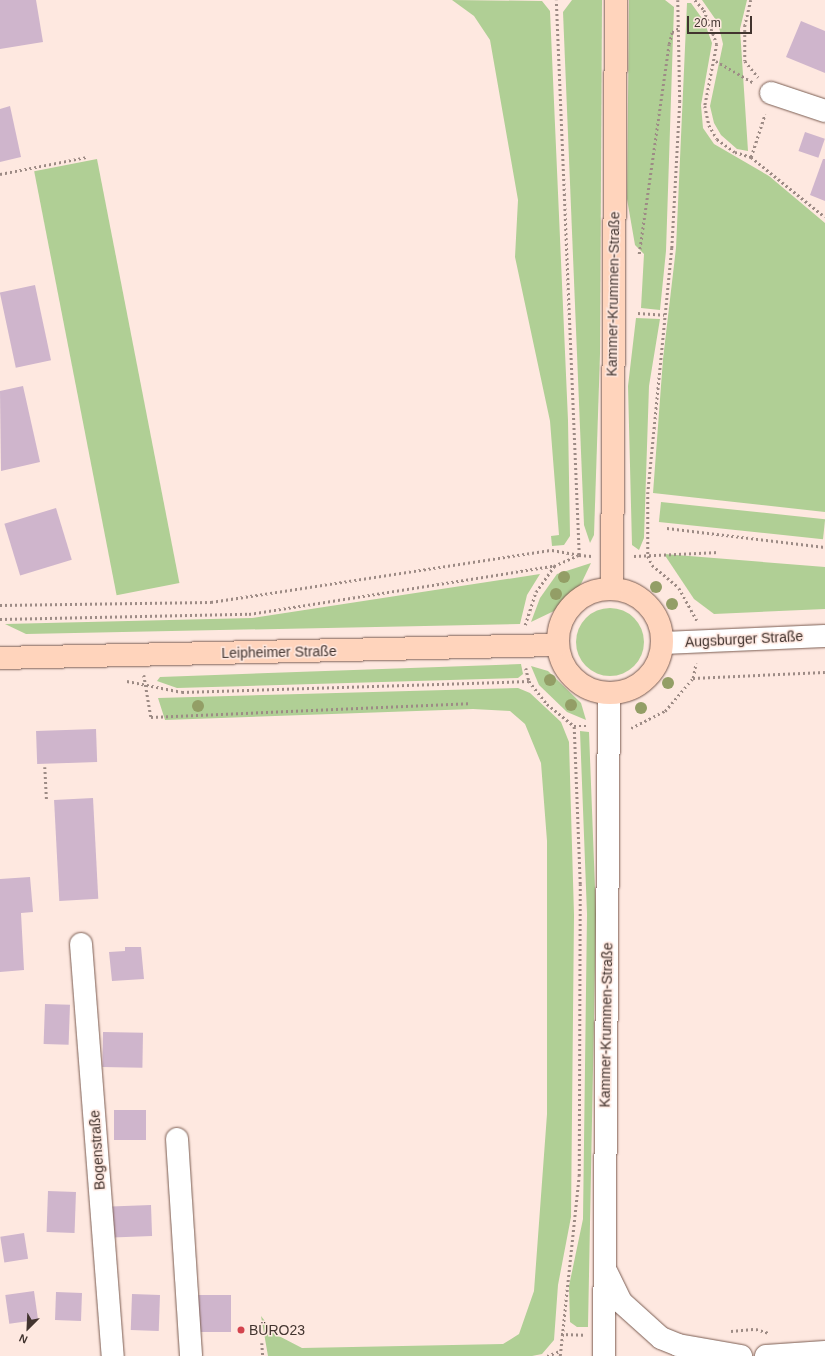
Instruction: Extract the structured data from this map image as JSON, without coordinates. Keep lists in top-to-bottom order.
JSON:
{
  "streets": {
    "main road": ["Kammer-Krummen-Straße", "Leipheimer Straße"],
    "street": ["Augsburger Straße", "Bogenstraße"]
  },
  "crossings": [
    ["Kammer-Krummen-Straße", "Augsburger Straße"],
    ["Kammer-Krummen-Straße", "Leipheimer Straße"],
    ["Augsburger Straße", "Leipheimer Straße"]
  ],
  "places": ["BÜRO23"],
  "scale_bar": "20 m",
  "north": "bottom left"
}
